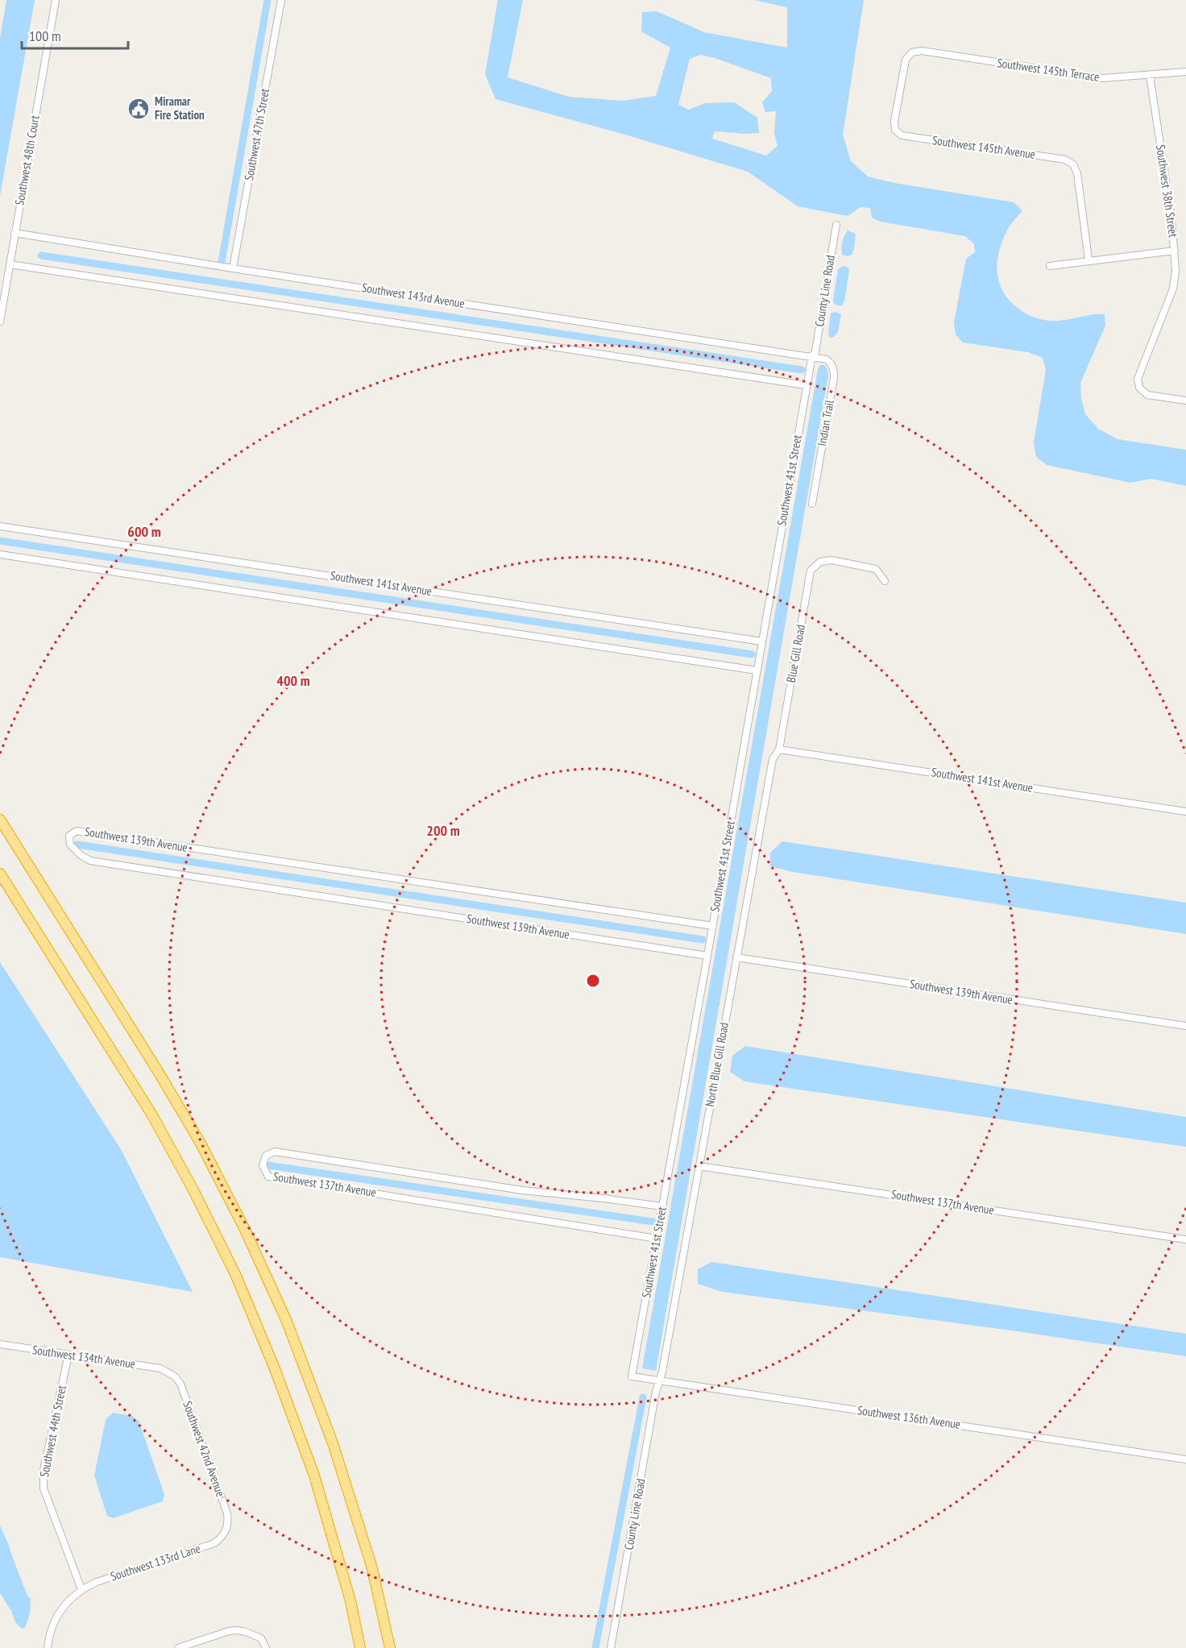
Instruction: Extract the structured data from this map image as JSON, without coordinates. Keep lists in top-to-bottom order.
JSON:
{
  "streets": {
    "street": [
      "Southwest 145th Terrace",
      "Southwest 47th Street",
      "Southwest 145th Avenue",
      "Southwest 48th Court",
      "Southwest 38th Street",
      "County Line Road",
      "Southwest 143rd Avenue",
      "Indian Trail",
      "Southwest 41st Street",
      "Southwest 141st Avenue",
      "Blue Gill Road",
      "Southwest 139th Avenue",
      "North Blue Gill Road",
      "Southwest 137th Avenue",
      "Southwest 134th Avenue",
      "Southwest 136th Avenue",
      "Southwest 44th Street",
      "Southwest 42nd Avenue",
      "Southwest 133rd Lane"
    ]
  },
  "crossings": [
    ["Southwest 145th Terrace", "Southwest 145th Avenue"],
    ["Southwest 145th Terrace", "Southwest 38th Street"],
    ["Southwest 47th Street", "Southwest 143rd Avenue"],
    ["Southwest 48th Court", "Southwest 143rd Avenue"],
    ["County Line Road", "Southwest 143rd Avenue"],
    ["County Line Road", "Indian Trail"],
    ["County Line Road", "Southwest 41st Street"],
    ["County Line Road", "North Blue Gill Road"],
    ["County Line Road", "Southwest 136th Avenue"],
    ["Southwest 143rd Avenue", "Indian Trail"],
    ["Southwest 143rd Avenue", "Southwest 41st Street"],
    ["Indian Trail", "Southwest 41st Street"],
    ["Southwest 41st Street", "Southwest 141st Avenue"],
    ["Southwest 41st Street", "Southwest 139th Avenue"],
    ["Southwest 41st Street", "Southwest 137th Avenue"],
    ["Southwest 41st Street", "Southwest 136th Avenue"],
    ["Southwest 141st Avenue", "Blue Gill Road"],
    ["Southwest 141st Avenue", "North Blue Gill Road"],
    ["Blue Gill Road", "North Blue Gill Road"],
    ["Southwest 139th Avenue", "North Blue Gill Road"],
    ["North Blue Gill Road", "Southwest 137th Avenue"],
    ["North Blue Gill Road", "Southwest 136th Avenue"],
    ["Southwest 134th Avenue", "Southwest 44th Street"],
    ["Southwest 134th Avenue", "Southwest 42nd Avenue"],
    ["Southwest 44th Street", "Southwest 133rd Lane"],
    ["Southwest 42nd Avenue", "Southwest 133rd Lane"]
  ],
  "places": {
    "public building": ["Miramar Fire Station"]
  },
  "scale_bar": "100 m",
  "rings": ["600 m", "400 m", "200 m"]
}
